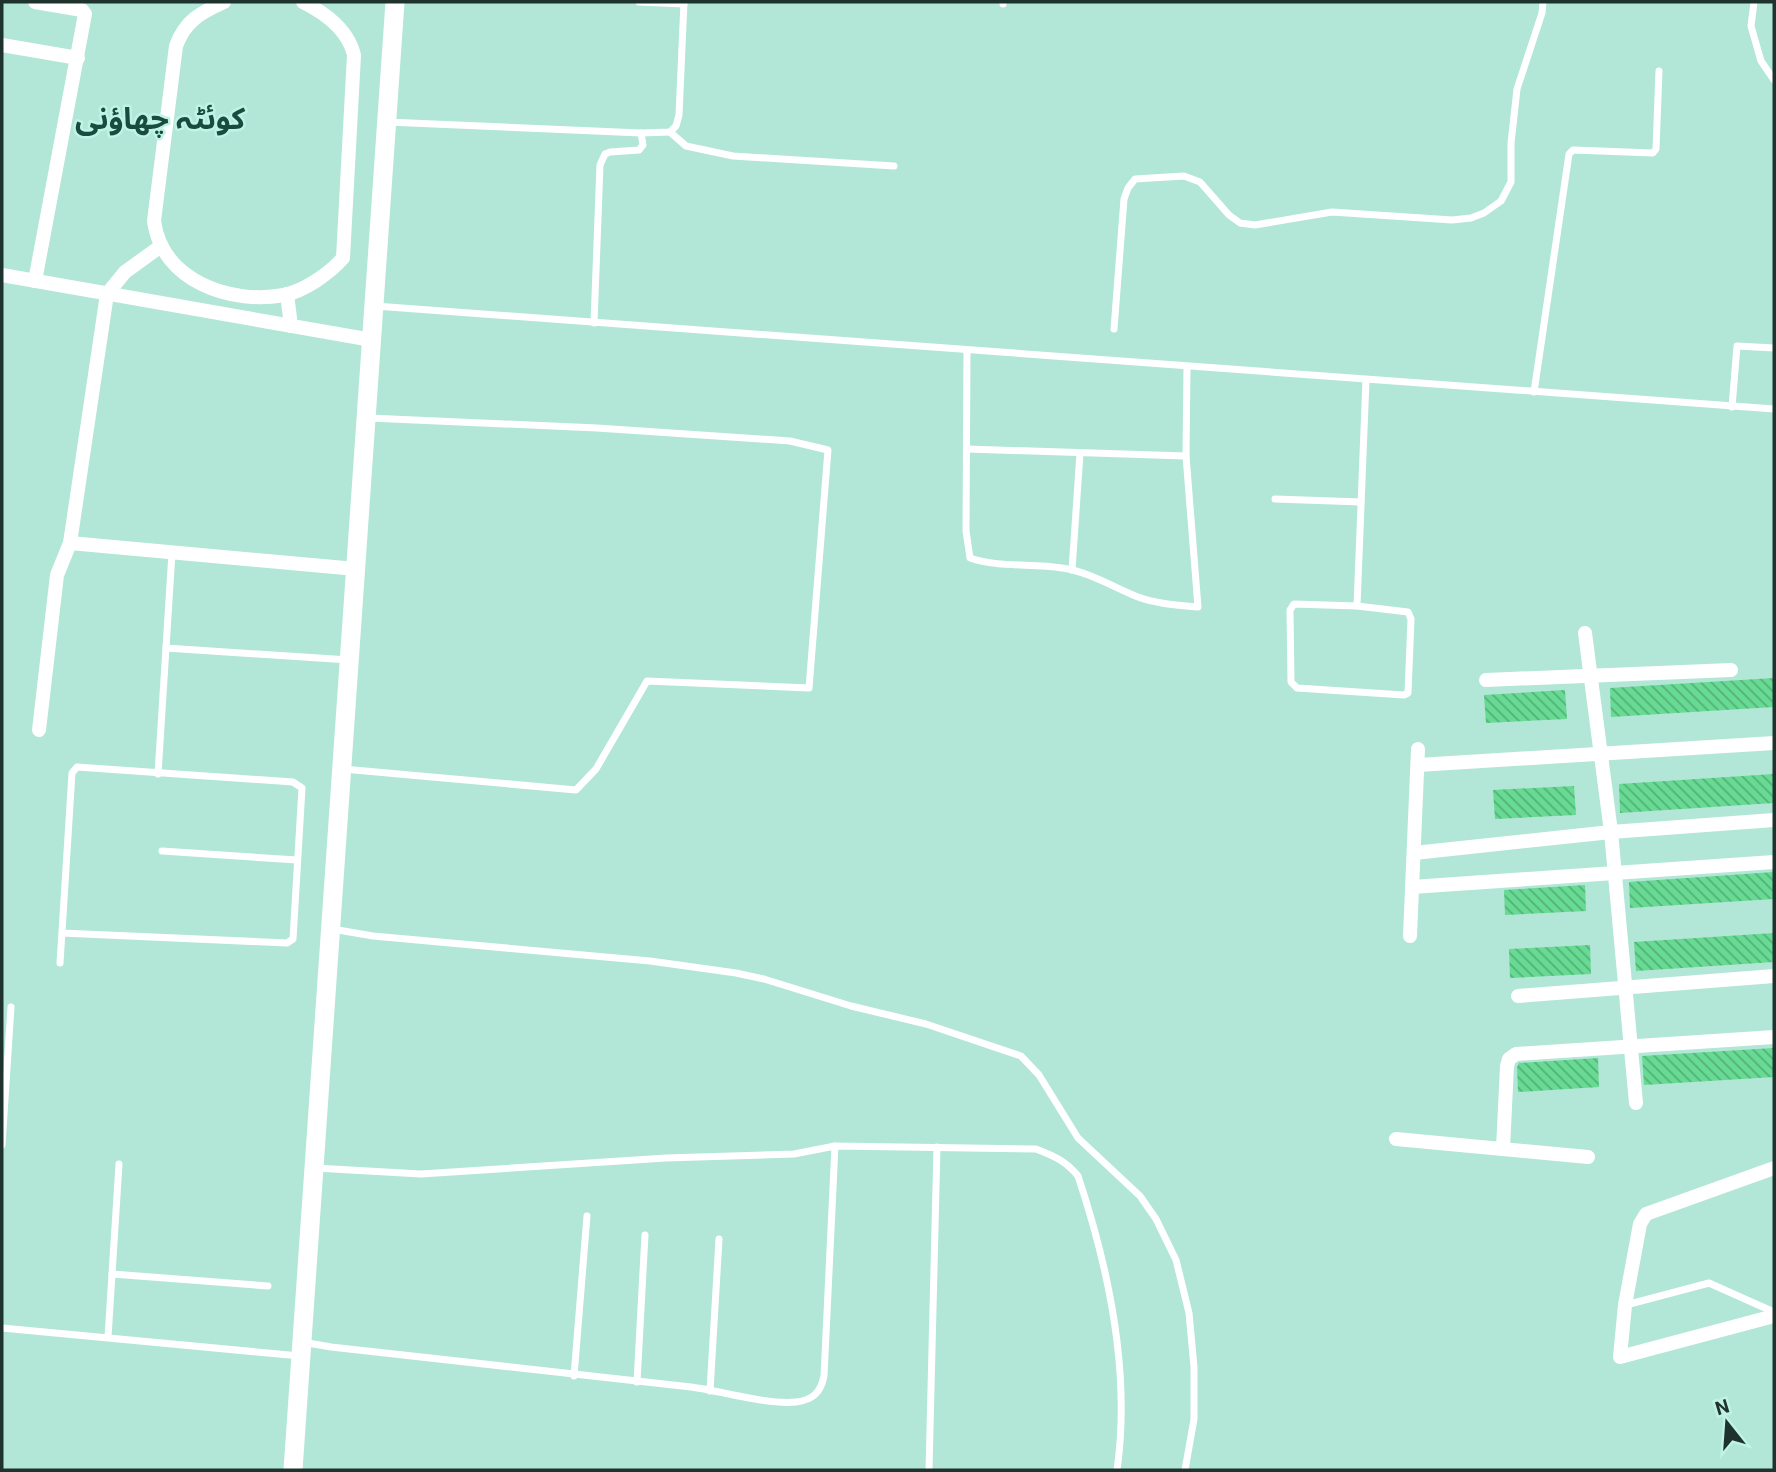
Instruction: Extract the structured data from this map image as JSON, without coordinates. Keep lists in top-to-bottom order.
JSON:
{
  "districts": ["کوئٹہ چھاؤنی"],
  "north": "top"
}
